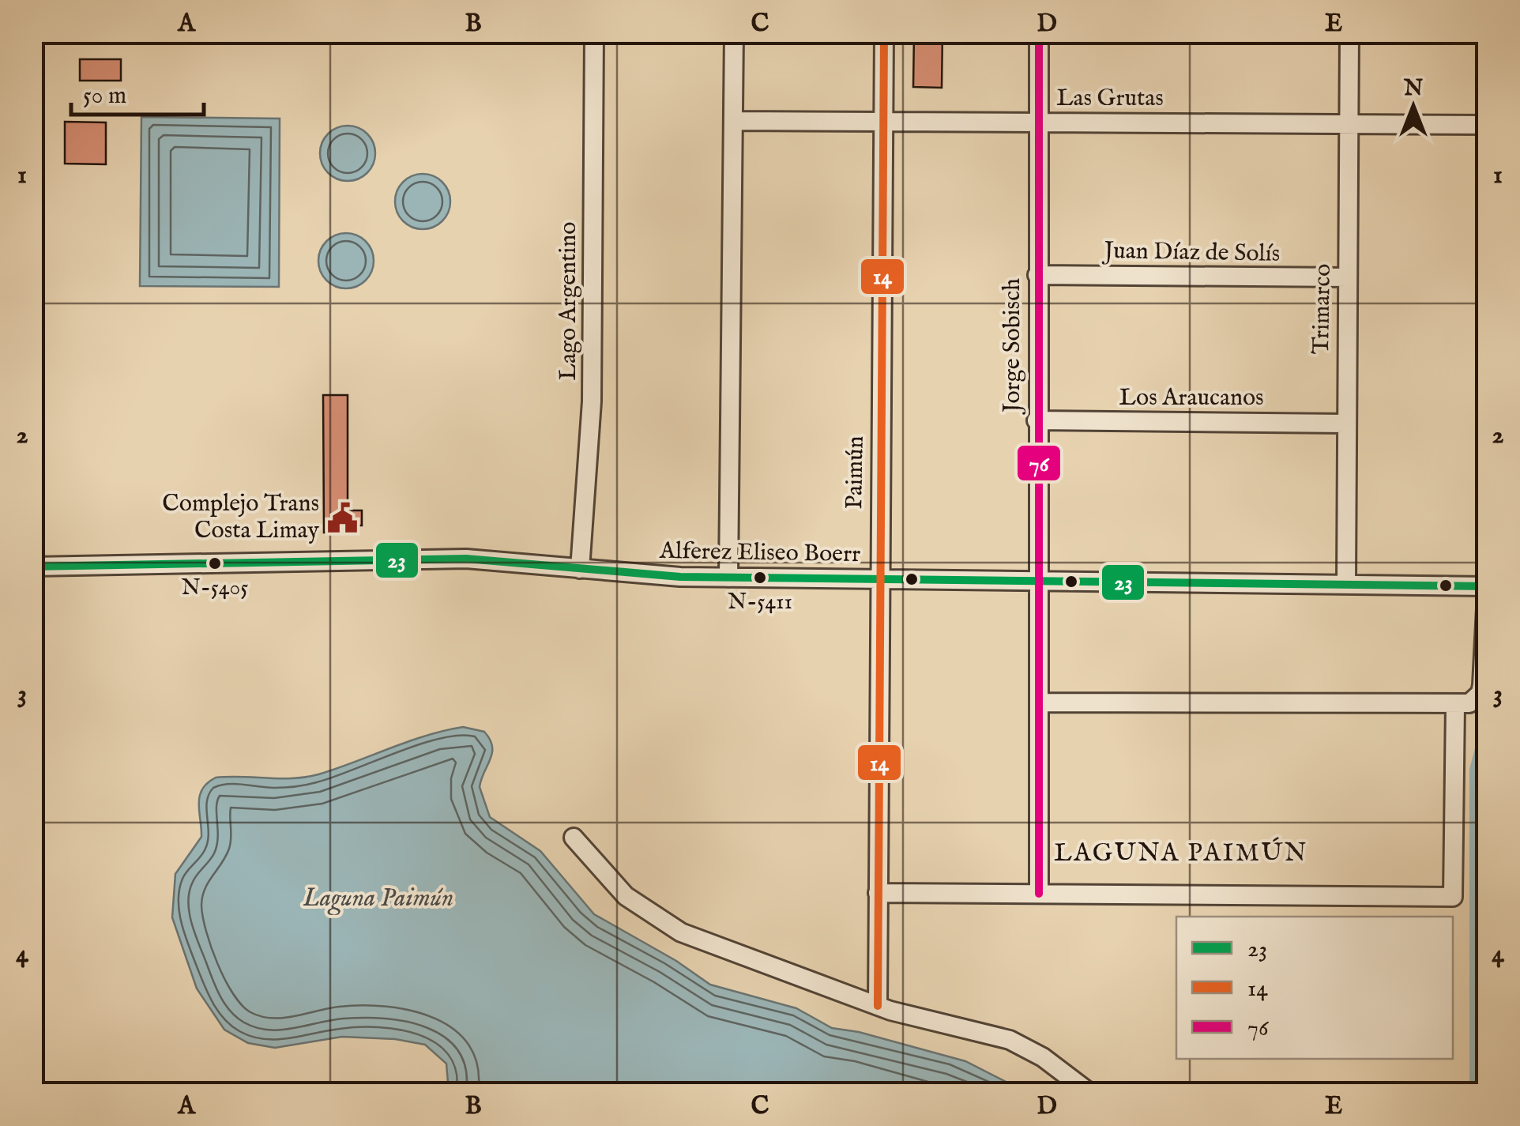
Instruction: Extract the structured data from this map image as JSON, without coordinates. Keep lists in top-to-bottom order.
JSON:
{
  "streets": {
    "street": [
      "Las Grutas",
      "Juan Díaz de Solís",
      "Lago Argentino",
      "Trimarco",
      "Jorge Sobisch",
      "Los Araucanos",
      "Paimún",
      "Alferez Eliseo Boerr"
    ]
  },
  "crossings": [
    ["Las Grutas", "Trimarco"],
    ["Las Grutas", "Jorge Sobisch"],
    ["Las Grutas", "Paimún"],
    ["Juan Díaz de Solís", "Trimarco"],
    ["Juan Díaz de Solís", "Jorge Sobisch"],
    ["Lago Argentino", "Alferez Eliseo Boerr"],
    ["Trimarco", "Los Araucanos"],
    ["Trimarco", "Alferez Eliseo Boerr"],
    ["Jorge Sobisch", "Los Araucanos"],
    ["Jorge Sobisch", "Alferez Eliseo Boerr"],
    ["Paimún", "Alferez Eliseo Boerr"]
  ],
  "districts": ["LAGUNA PAIMÚN"],
  "water": ["Laguna Paimún"],
  "places": {
    "public building": ["Complejo Trans Costa Limay"],
    "other": ["N-5405", "N-5411"]
  },
  "lines": ["transit line 14", "transit line 76", "transit line 23"],
  "legend": ["23", "14", "76"],
  "scale_bar": "50 m",
  "north": "top",
  "grid": {
    "columns": [
      "A",
      "B",
      "C",
      "D",
      "E"
    ],
    "rows": [
      "1",
      "2",
      "3",
      "4"
    ]
  }
}
